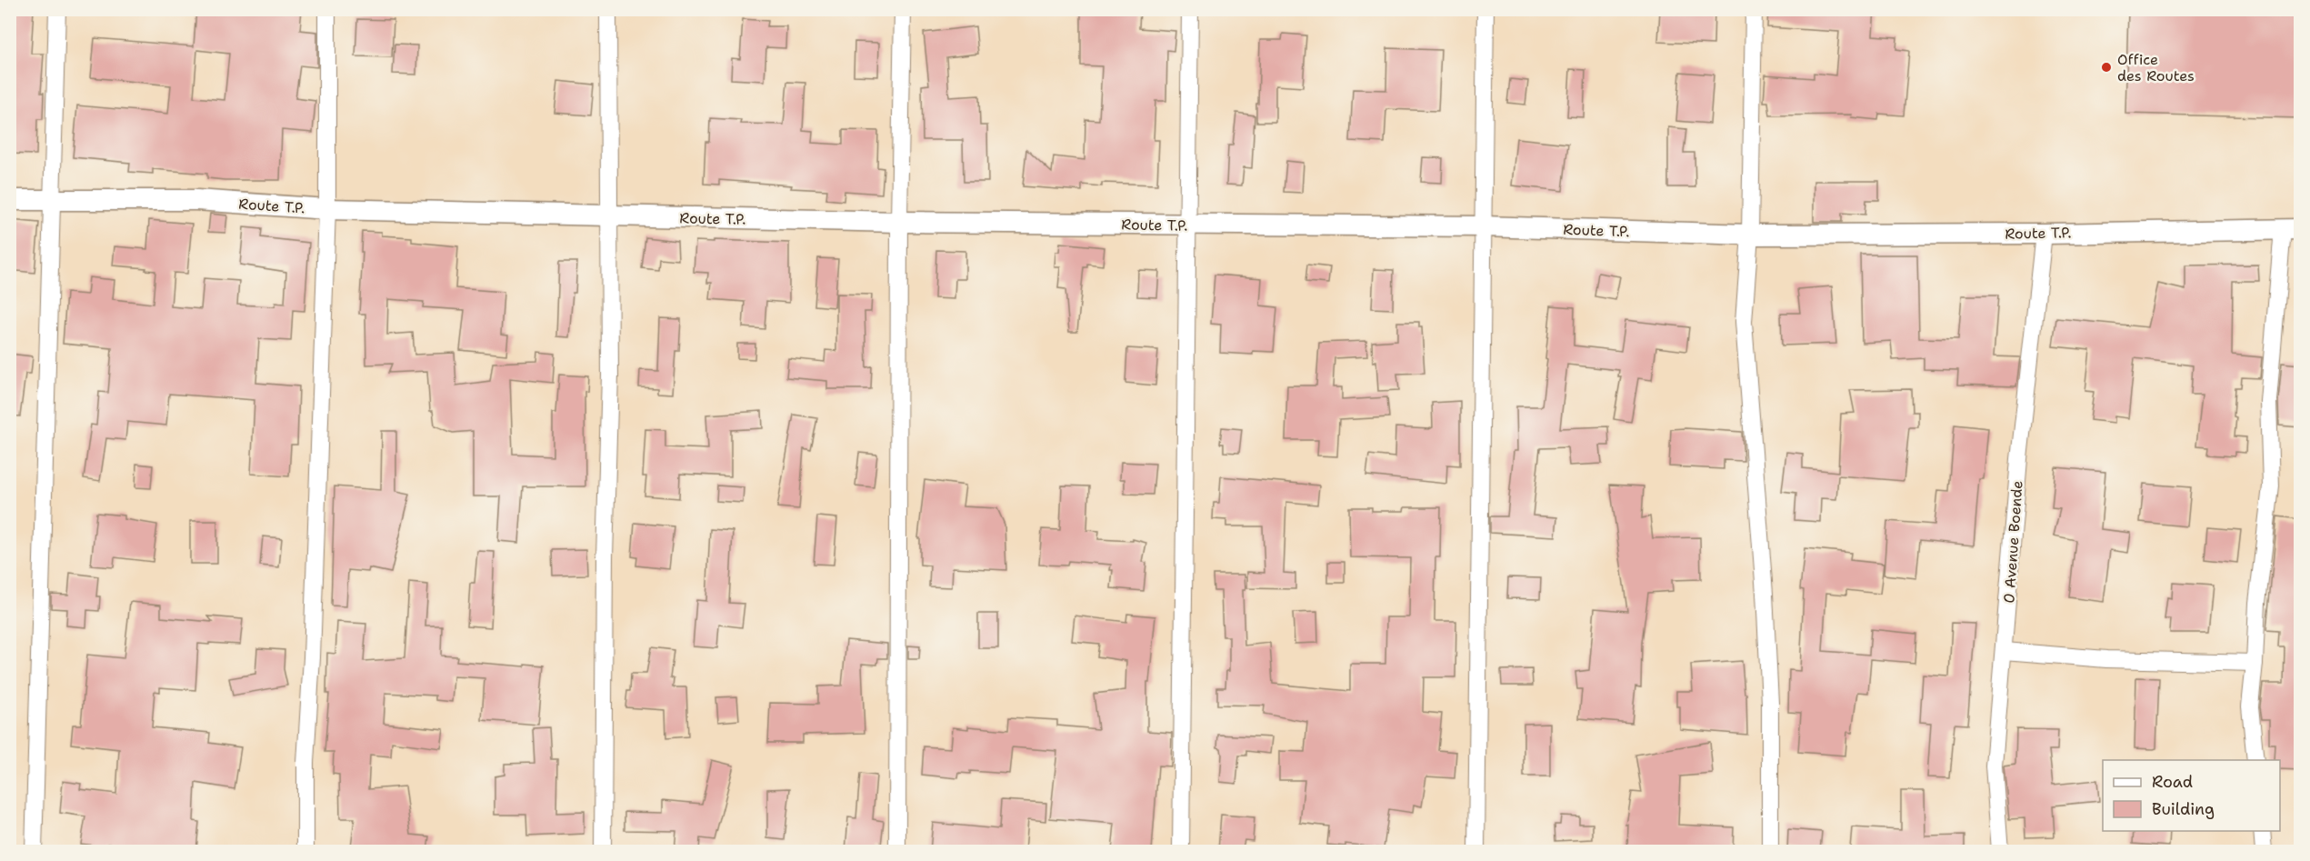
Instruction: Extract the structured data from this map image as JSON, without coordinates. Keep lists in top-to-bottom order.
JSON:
{
  "streets": {
    "street": ["Route T.P.", "0 Avenue Boende"]
  },
  "crossings": [
    ["Route T.P.", "0 Avenue Boende"]
  ],
  "places": ["Office des Routes"],
  "legend": ["Road", "Building"]
}
